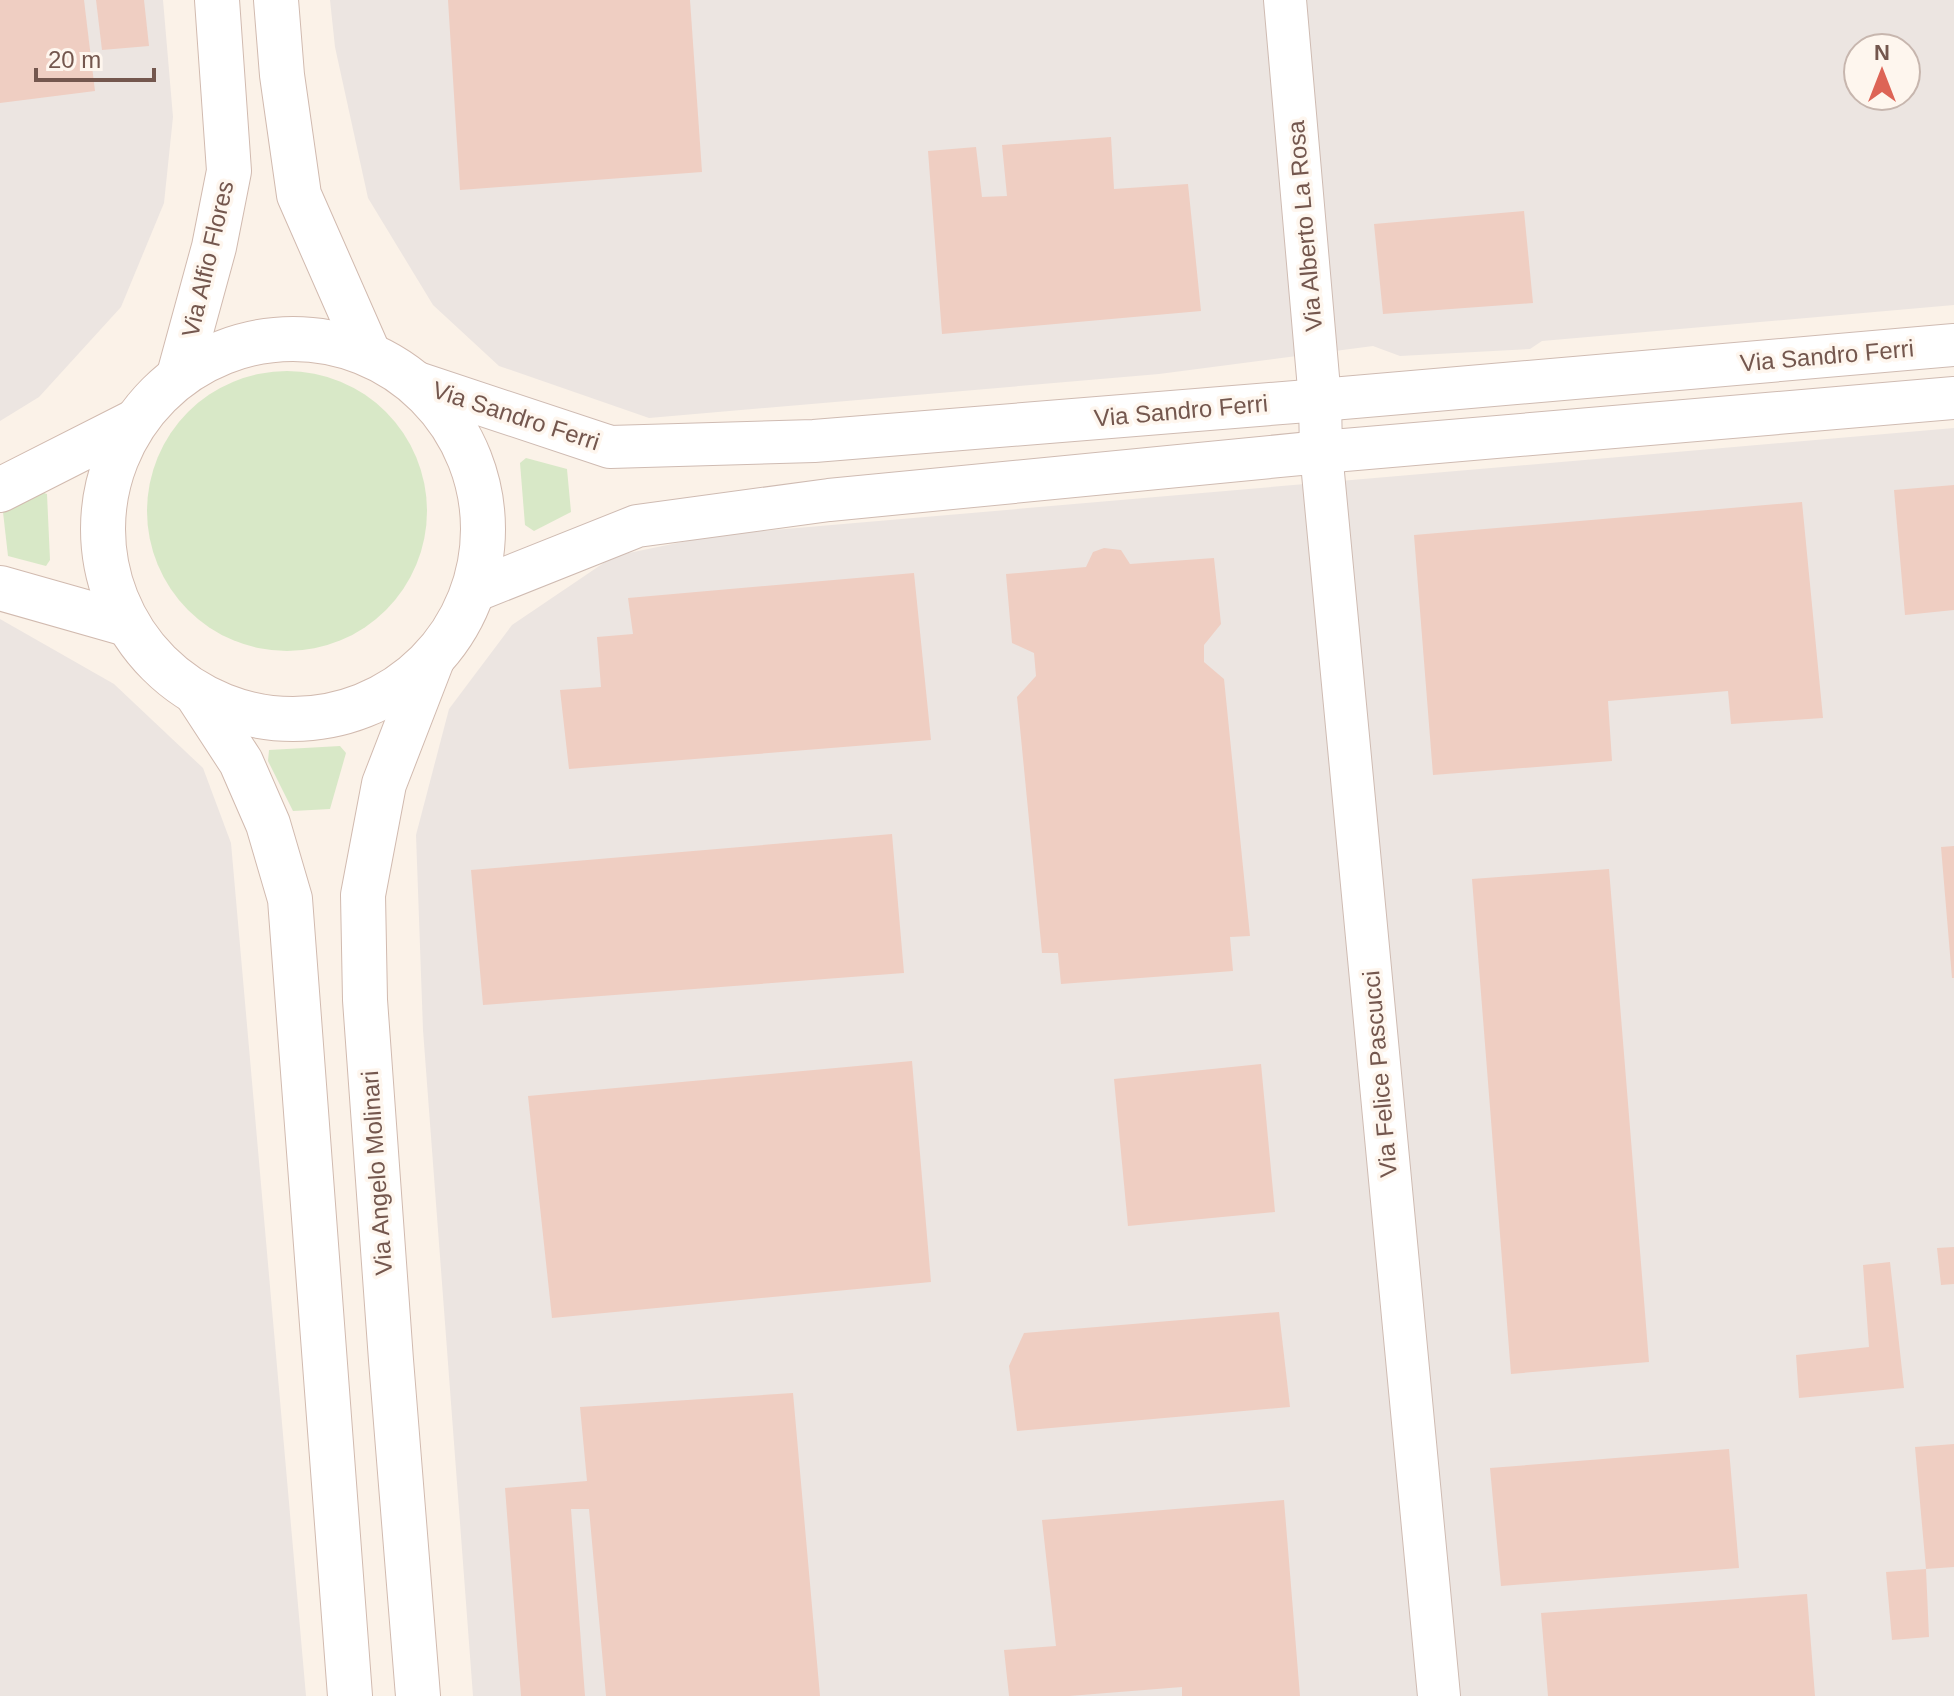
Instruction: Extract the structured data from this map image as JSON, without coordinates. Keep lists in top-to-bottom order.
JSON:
{
  "streets": {
    "street": [
      "Via Alberto La Rosa",
      "Via Alfio Flores",
      "Via Sandro Ferri",
      "Via Felice Pascucci",
      "Via Angelo Molinari"
    ]
  },
  "crossings": [
    ["Via Alberto La Rosa", "Via Sandro Ferri"],
    ["Via Alberto La Rosa", "Via Felice Pascucci"]
  ],
  "scale_bar": "20 m",
  "north": "top"
}
